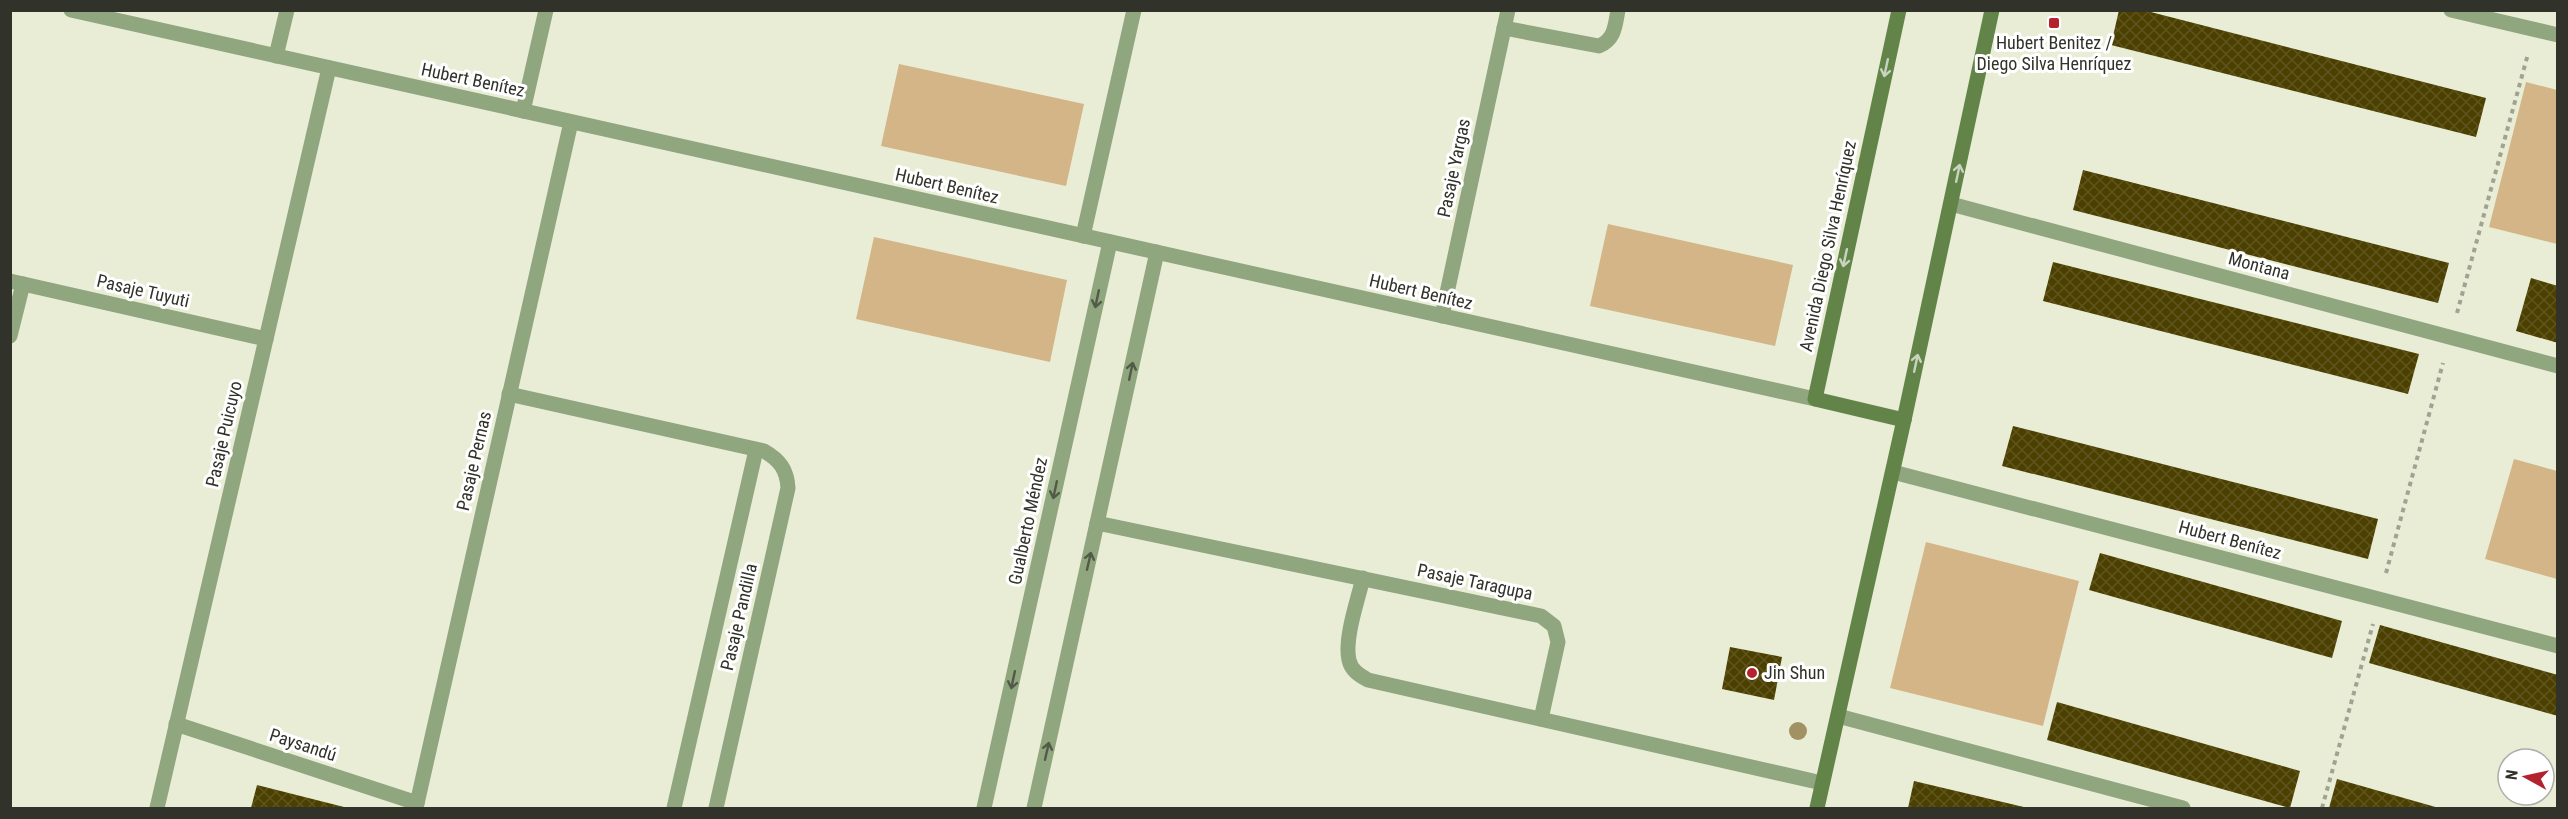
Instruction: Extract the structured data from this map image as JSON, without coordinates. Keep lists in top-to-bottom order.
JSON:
{
  "streets": {
    "street": [
      "Hubert Benítez",
      "Pasaje Yargas",
      "Avenida Diego Silva Henríquez",
      "Montana",
      "Pasaje Tuyuti",
      "Pasaje Puicuyo",
      "Pasaje Pernas",
      "Gualberto Méndez",
      "Pasaje Taragupa",
      "Pasaje Pandilla",
      "Paysandú"
    ]
  },
  "crossings": [
    ["Hubert Benítez", "Pasaje Yargas"],
    ["Hubert Benítez", "Avenida Diego Silva Henríquez"],
    ["Hubert Benítez", "Pasaje Puicuyo"],
    ["Hubert Benítez", "Pasaje Pernas"],
    ["Hubert Benítez", "Gualberto Méndez"],
    ["Pasaje Tuyuti", "Pasaje Puicuyo"],
    ["Pasaje Puicuyo", "Paysandú"],
    ["Pasaje Pernas", "Pasaje Pandilla"],
    ["Pasaje Pernas", "Paysandú"]
  ],
  "places": {
    "transit": ["Hubert Benitez / Diego Silva Henríquez"],
    "other": ["Jin Shun"]
  },
  "north": "left"
}
